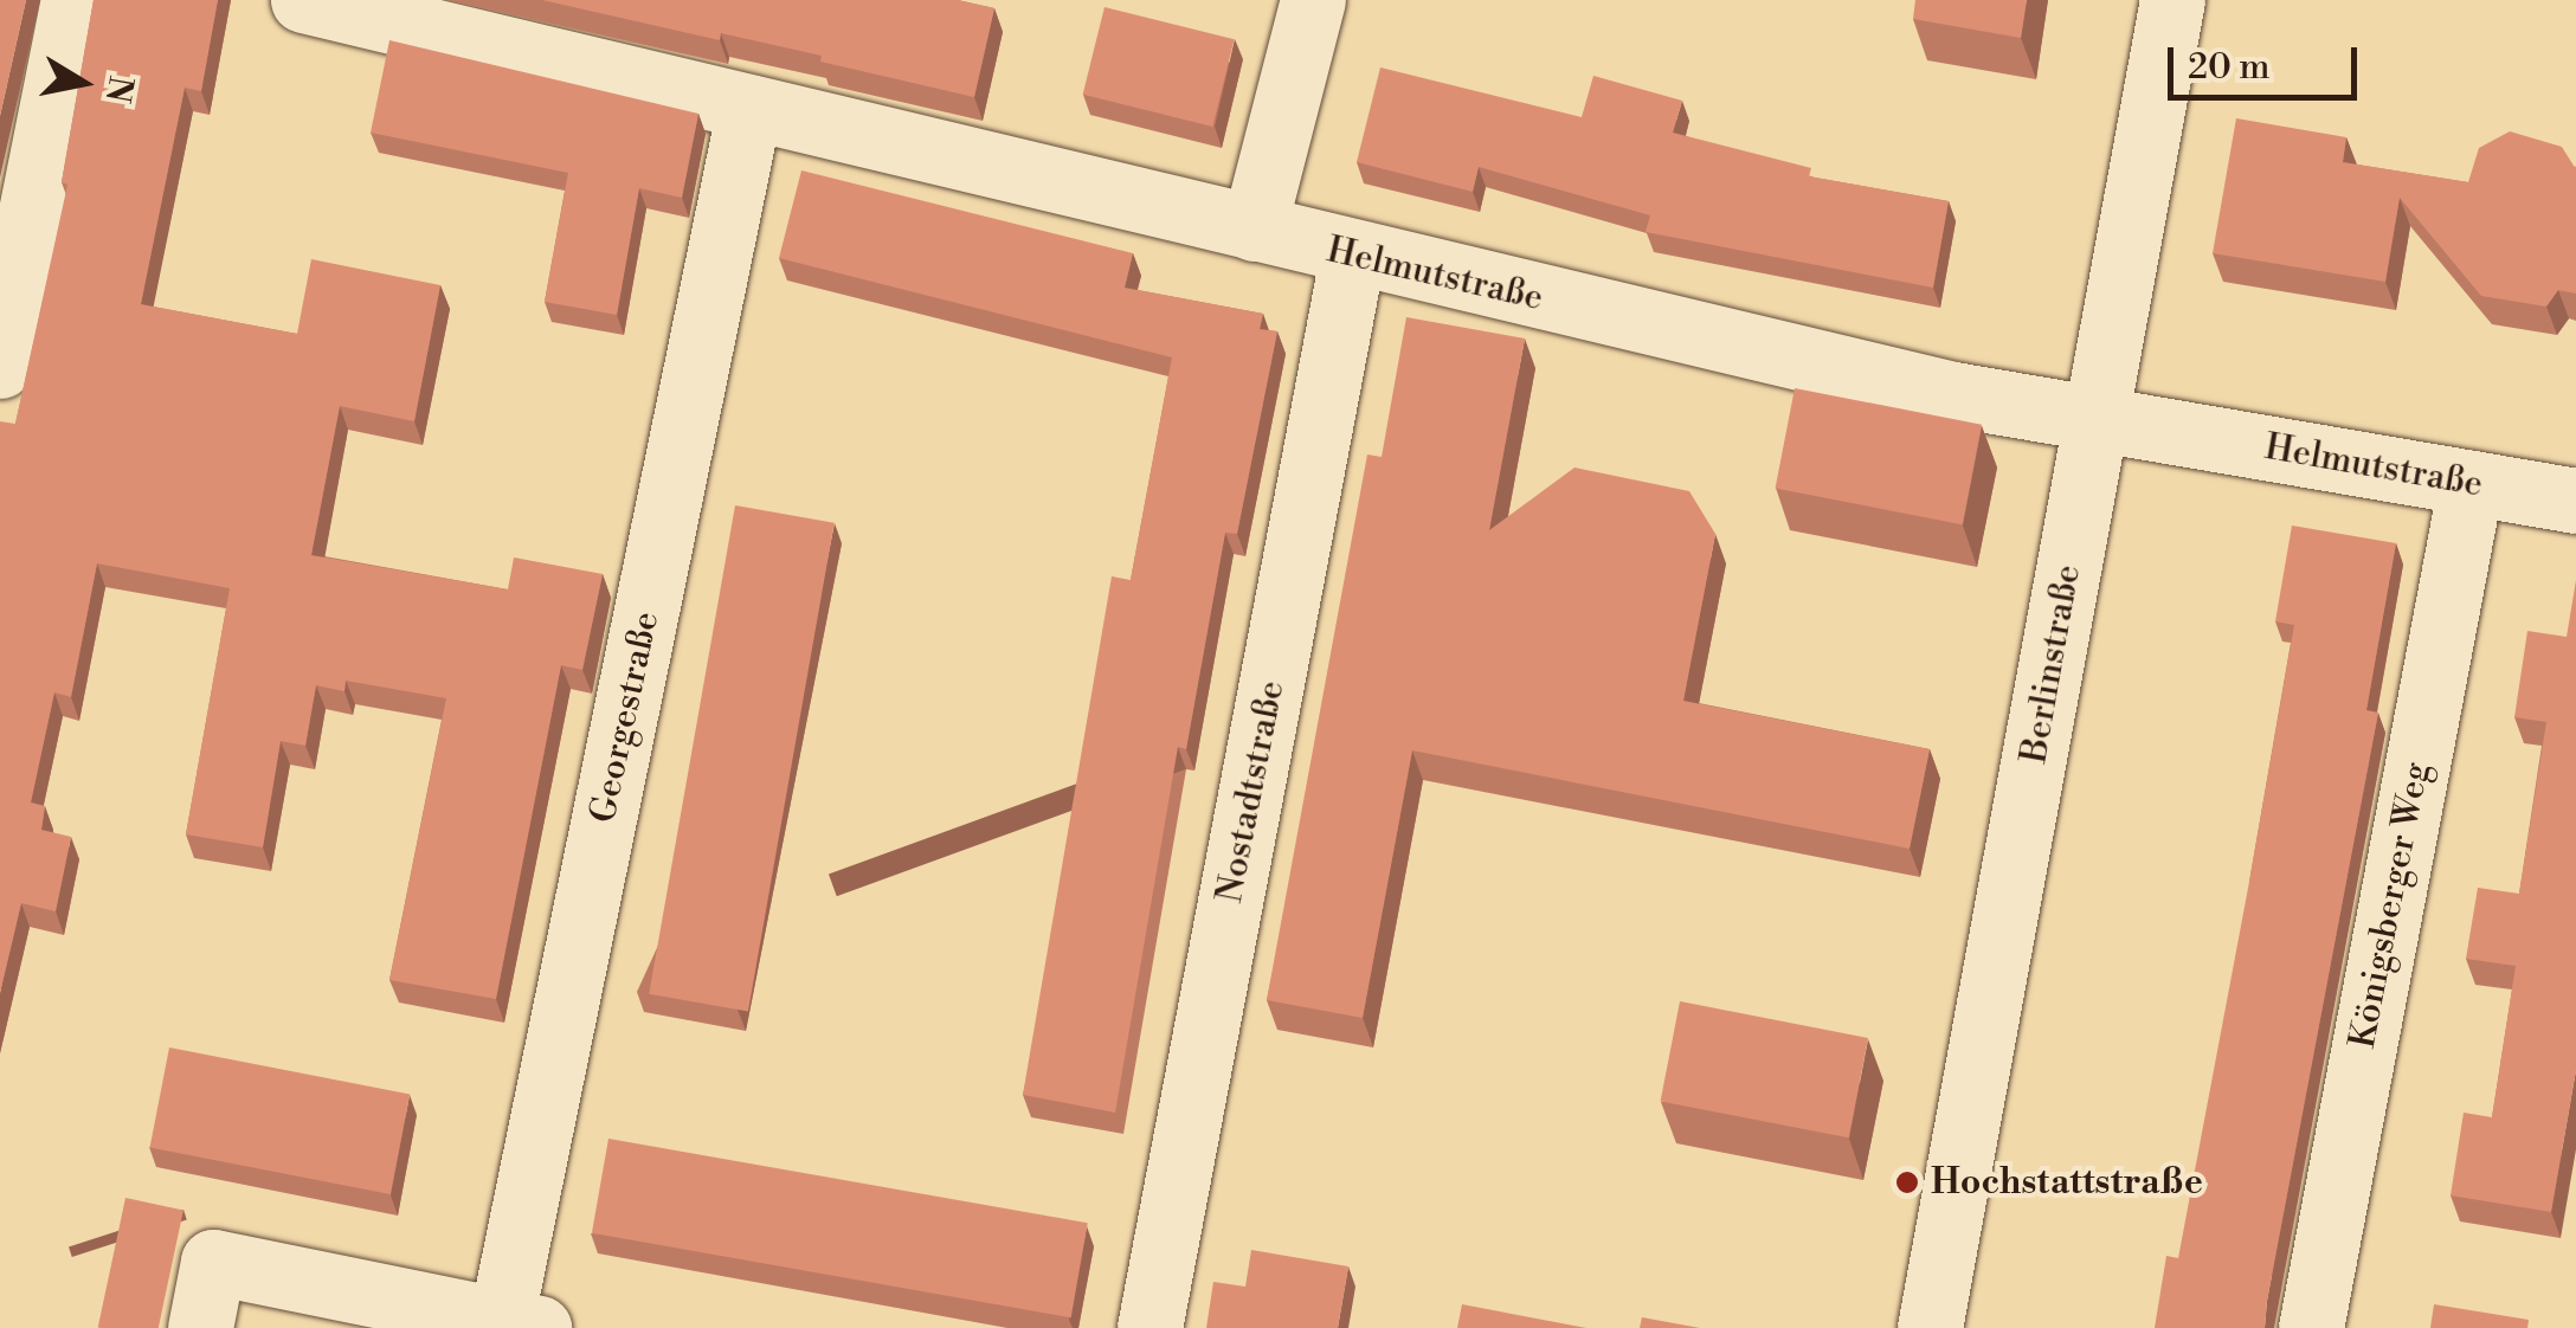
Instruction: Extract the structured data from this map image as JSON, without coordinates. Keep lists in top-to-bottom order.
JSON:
{
  "streets": {
    "street": [
      "Helmutstraße",
      "Berlinstraße",
      "Georgestraße",
      "Nostadtstraße",
      "Königsberger Weg"
    ]
  },
  "crossings": [
    ["Helmutstraße", "Berlinstraße"],
    ["Helmutstraße", "Georgestraße"],
    ["Helmutstraße", "Nostadtstraße"],
    ["Helmutstraße", "Königsberger Weg"]
  ],
  "places": ["Hochstattstraße"],
  "scale_bar": "20 m",
  "north": "right"
}
